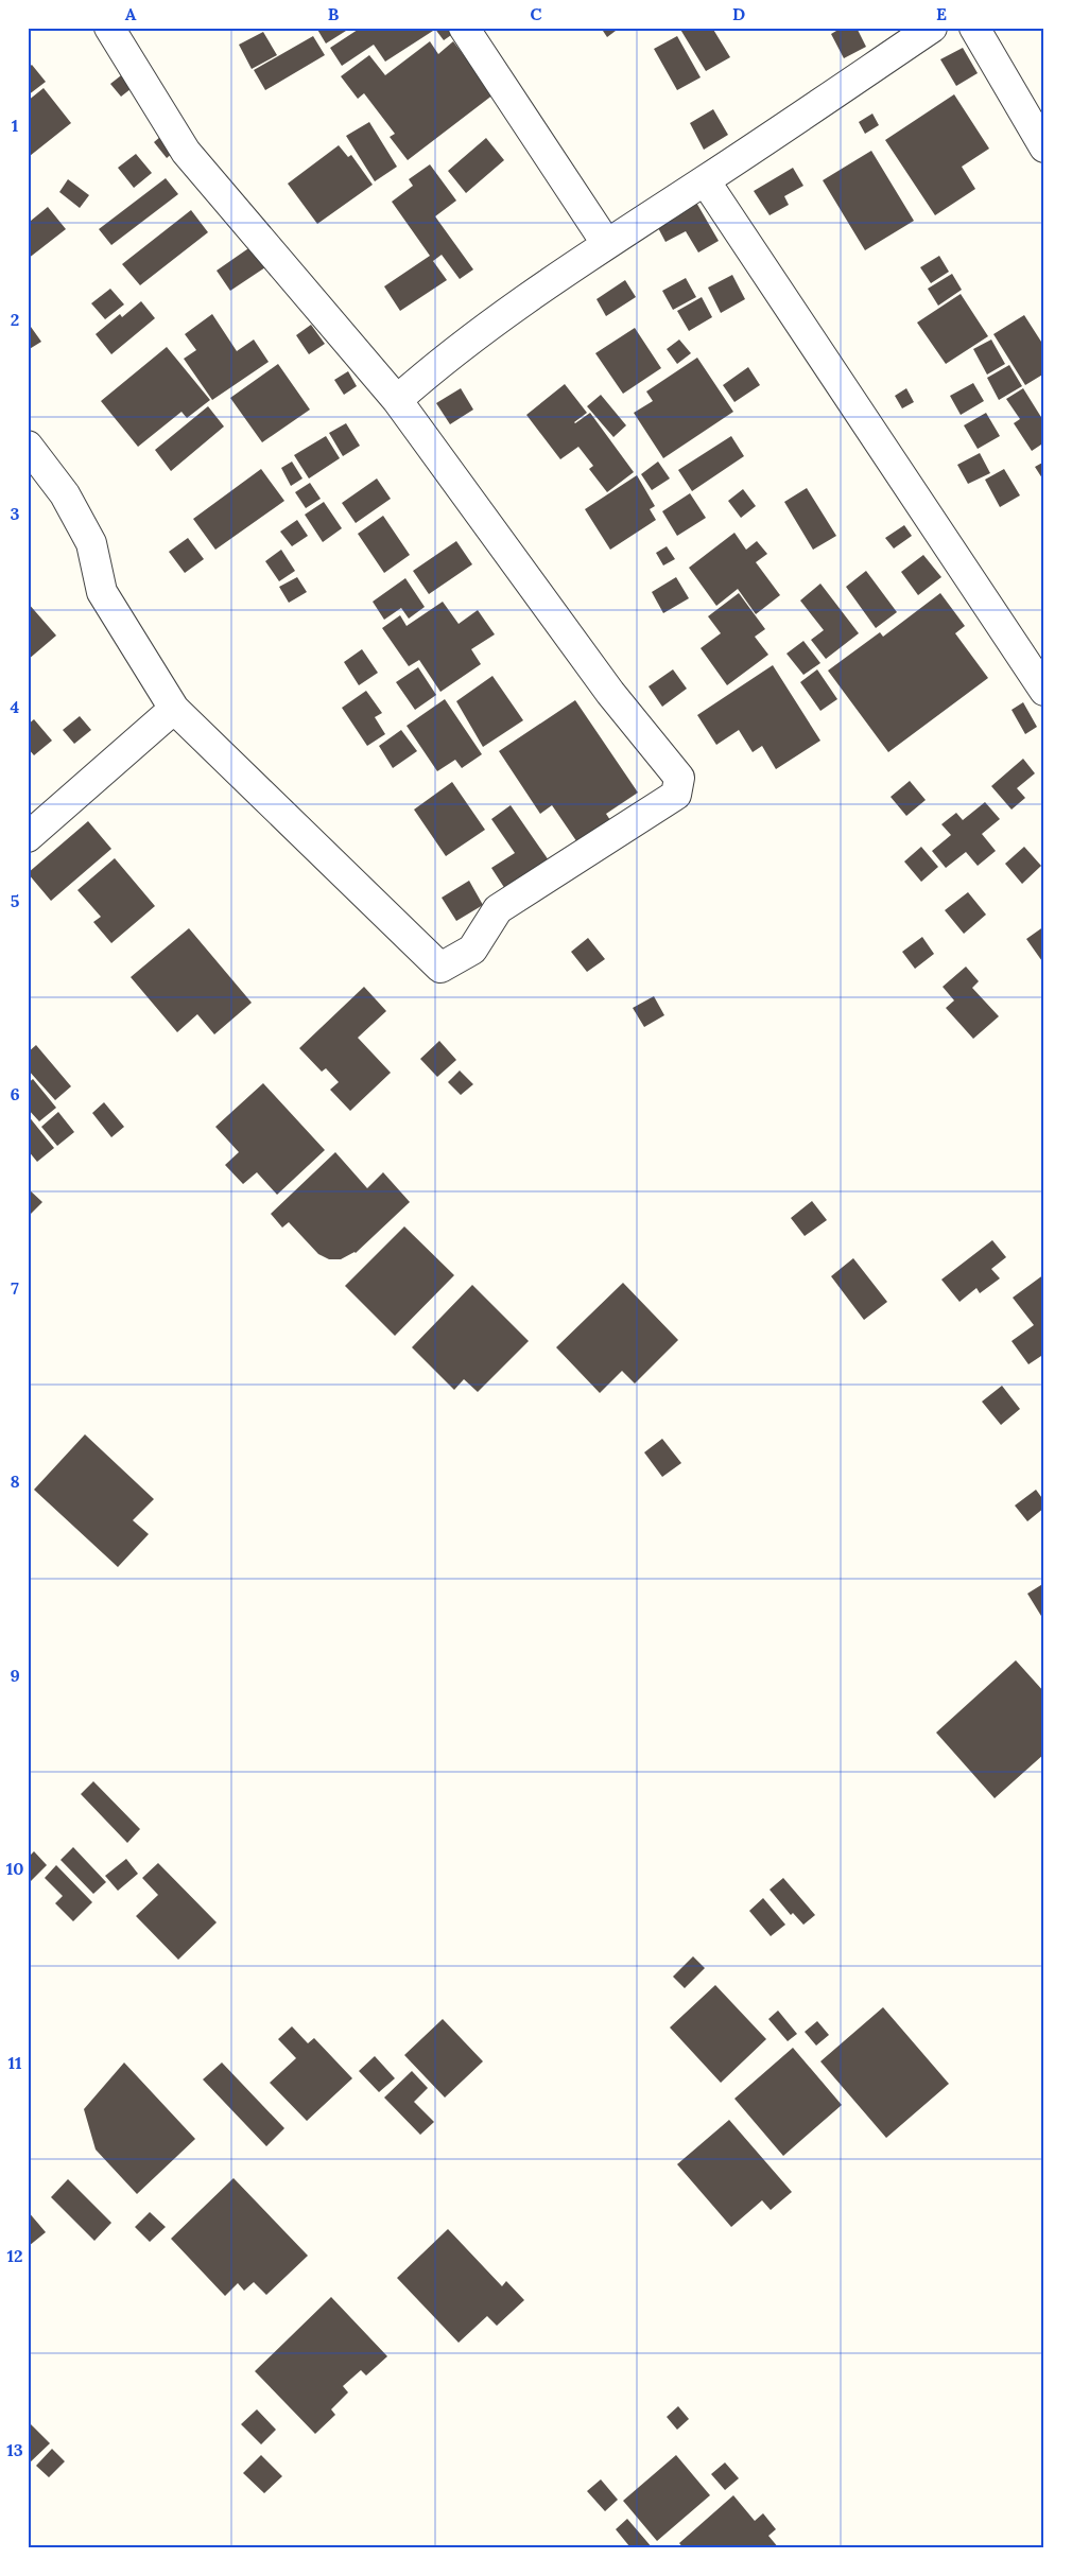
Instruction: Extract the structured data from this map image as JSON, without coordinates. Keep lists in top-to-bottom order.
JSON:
{
  "grid": {
    "columns": [
      "A",
      "B",
      "C",
      "D",
      "E"
    ],
    "rows": [
      "1",
      "2",
      "3",
      "4",
      "5",
      "6",
      "7",
      "8",
      "9",
      "10",
      "11",
      "12",
      "13"
    ]
  }
}
